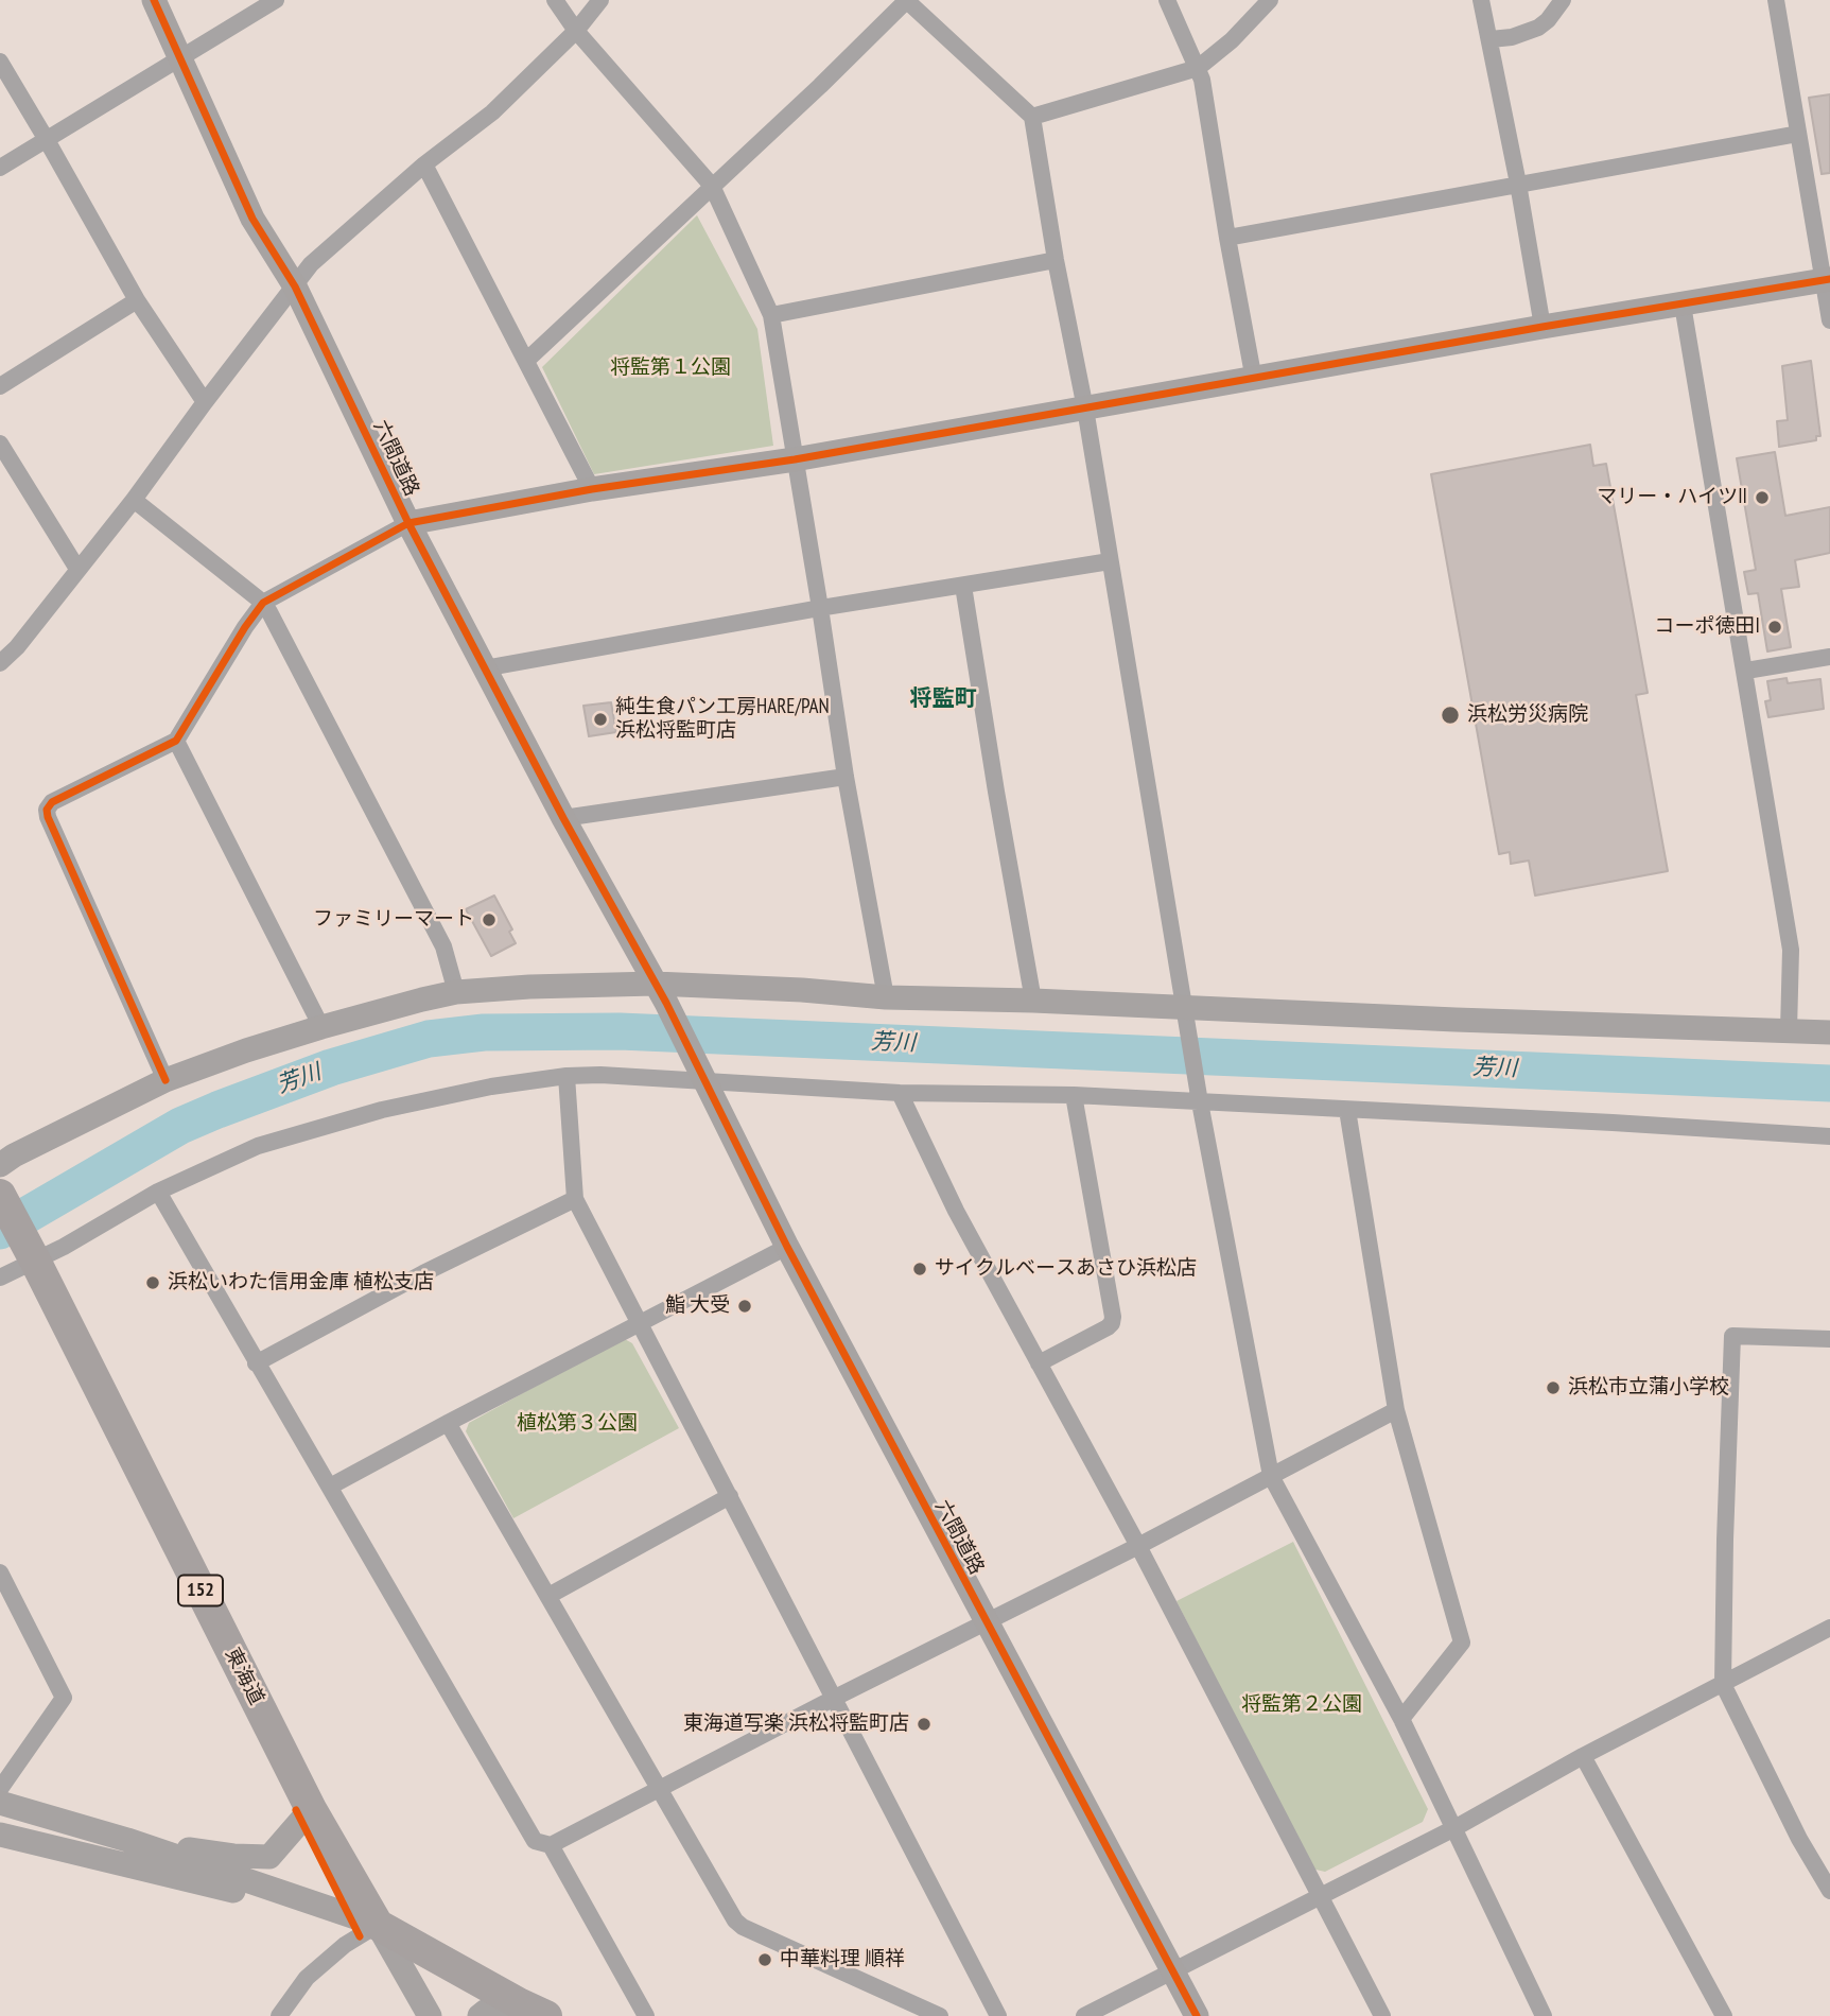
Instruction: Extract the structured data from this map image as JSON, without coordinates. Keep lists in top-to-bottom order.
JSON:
{
  "streets": {
    "highway": ["152", "東海道"],
    "street": ["六間道路"]
  },
  "crossings": [
    ["152", "東海道"]
  ],
  "districts": ["将監町"],
  "water": ["芳川"],
  "parks": ["将監第１公園", "植松第３公園", "将監第２公園"],
  "places": [
    "マリー・ハイツII",
    "コーポ徳田I",
    "浜松労災病院",
    "純生食パン工房HARE/PAN 浜松将監町店",
    "ファミリーマート",
    "サイクルベースあさひ浜松店",
    "浜松いわた信用金庫 植松支店",
    "鮨 大受",
    "浜松市立蒲小学校",
    "東海道写楽 浜松将監町店",
    "中華料理 順祥"
  ]
}
